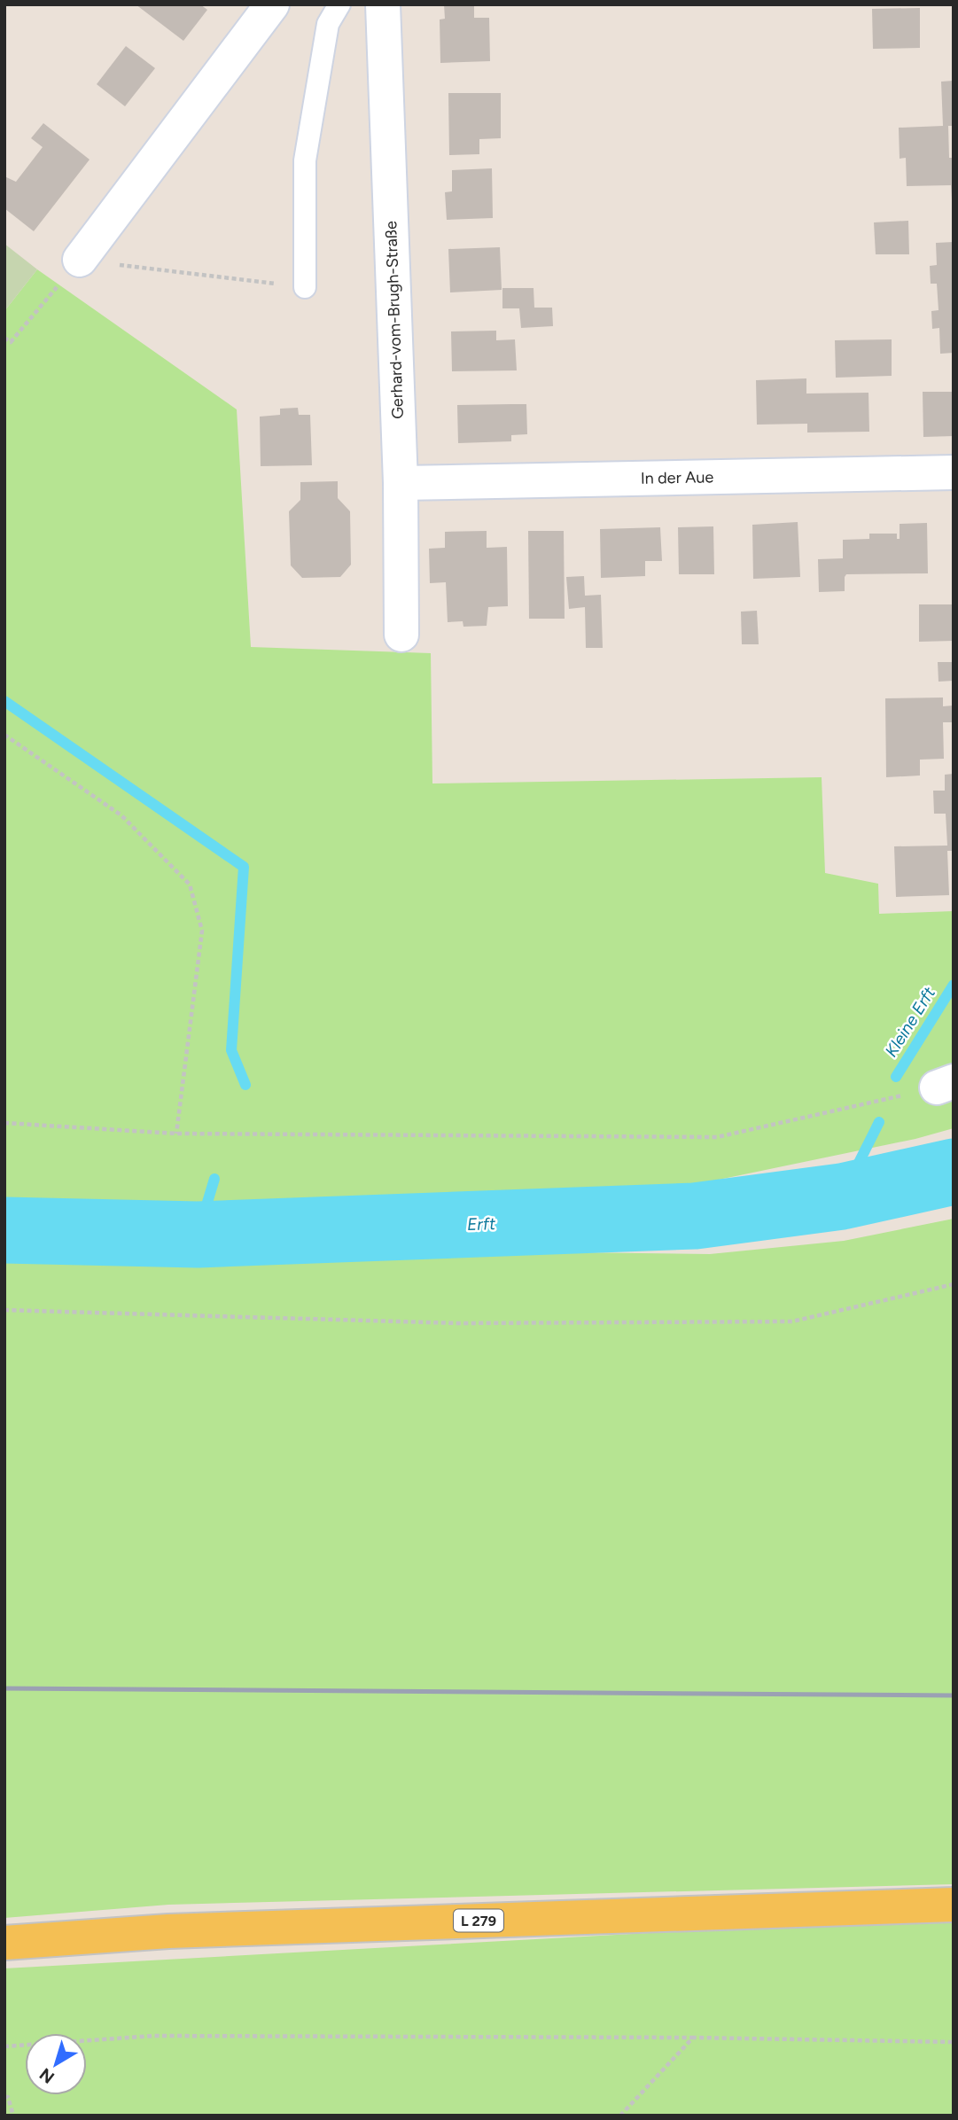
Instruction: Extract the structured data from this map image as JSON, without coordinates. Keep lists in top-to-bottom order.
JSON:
{
  "streets": {
    "main road": ["L 279"],
    "street": ["Gerhard-vom-Brugh-Straße", "In der Aue"]
  },
  "crossings": [
    ["Gerhard-vom-Brugh-Straße", "In der Aue"]
  ],
  "water": ["Kleine Erft", "Erft"],
  "north": "bottom left"
}
